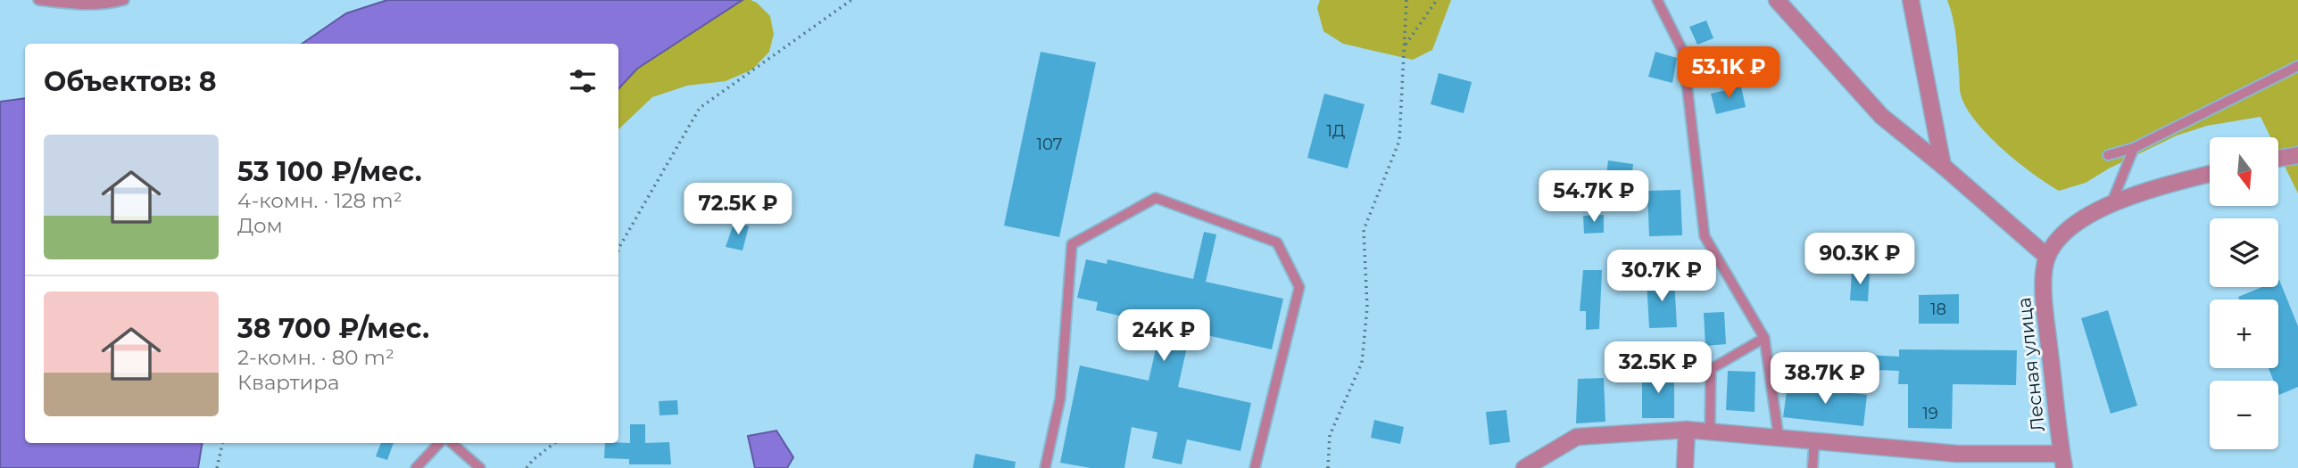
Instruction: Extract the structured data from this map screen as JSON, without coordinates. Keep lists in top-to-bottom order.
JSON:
{
  "streets": {
    "street": ["Лесная улица"]
  },
  "house_numbers": [
    "1Д",
    "107",
    "18",
    "19"
  ],
  "north": "bottom",
  "page": {
    "heading": "Объектов: 8",
    "price": [
      "53.1K ₽",
      "54.7K ₽",
      "72.5K ₽",
      "90.3K ₽",
      "30.7K ₽",
      "24K ₽",
      "32.5K ₽",
      "38.7K ₽"
    ],
    "list": [
      {
        "name": "53 100 ₽/мес.",
        "note": "4-комн. · 128 m² · Дом"
      },
      {
        "name": "38 700 ₽/мес.",
        "note": "2-комн. · 80 m² · Квартира"
      }
    ],
    "map_buttons": ["+", "−"]
  }
}
